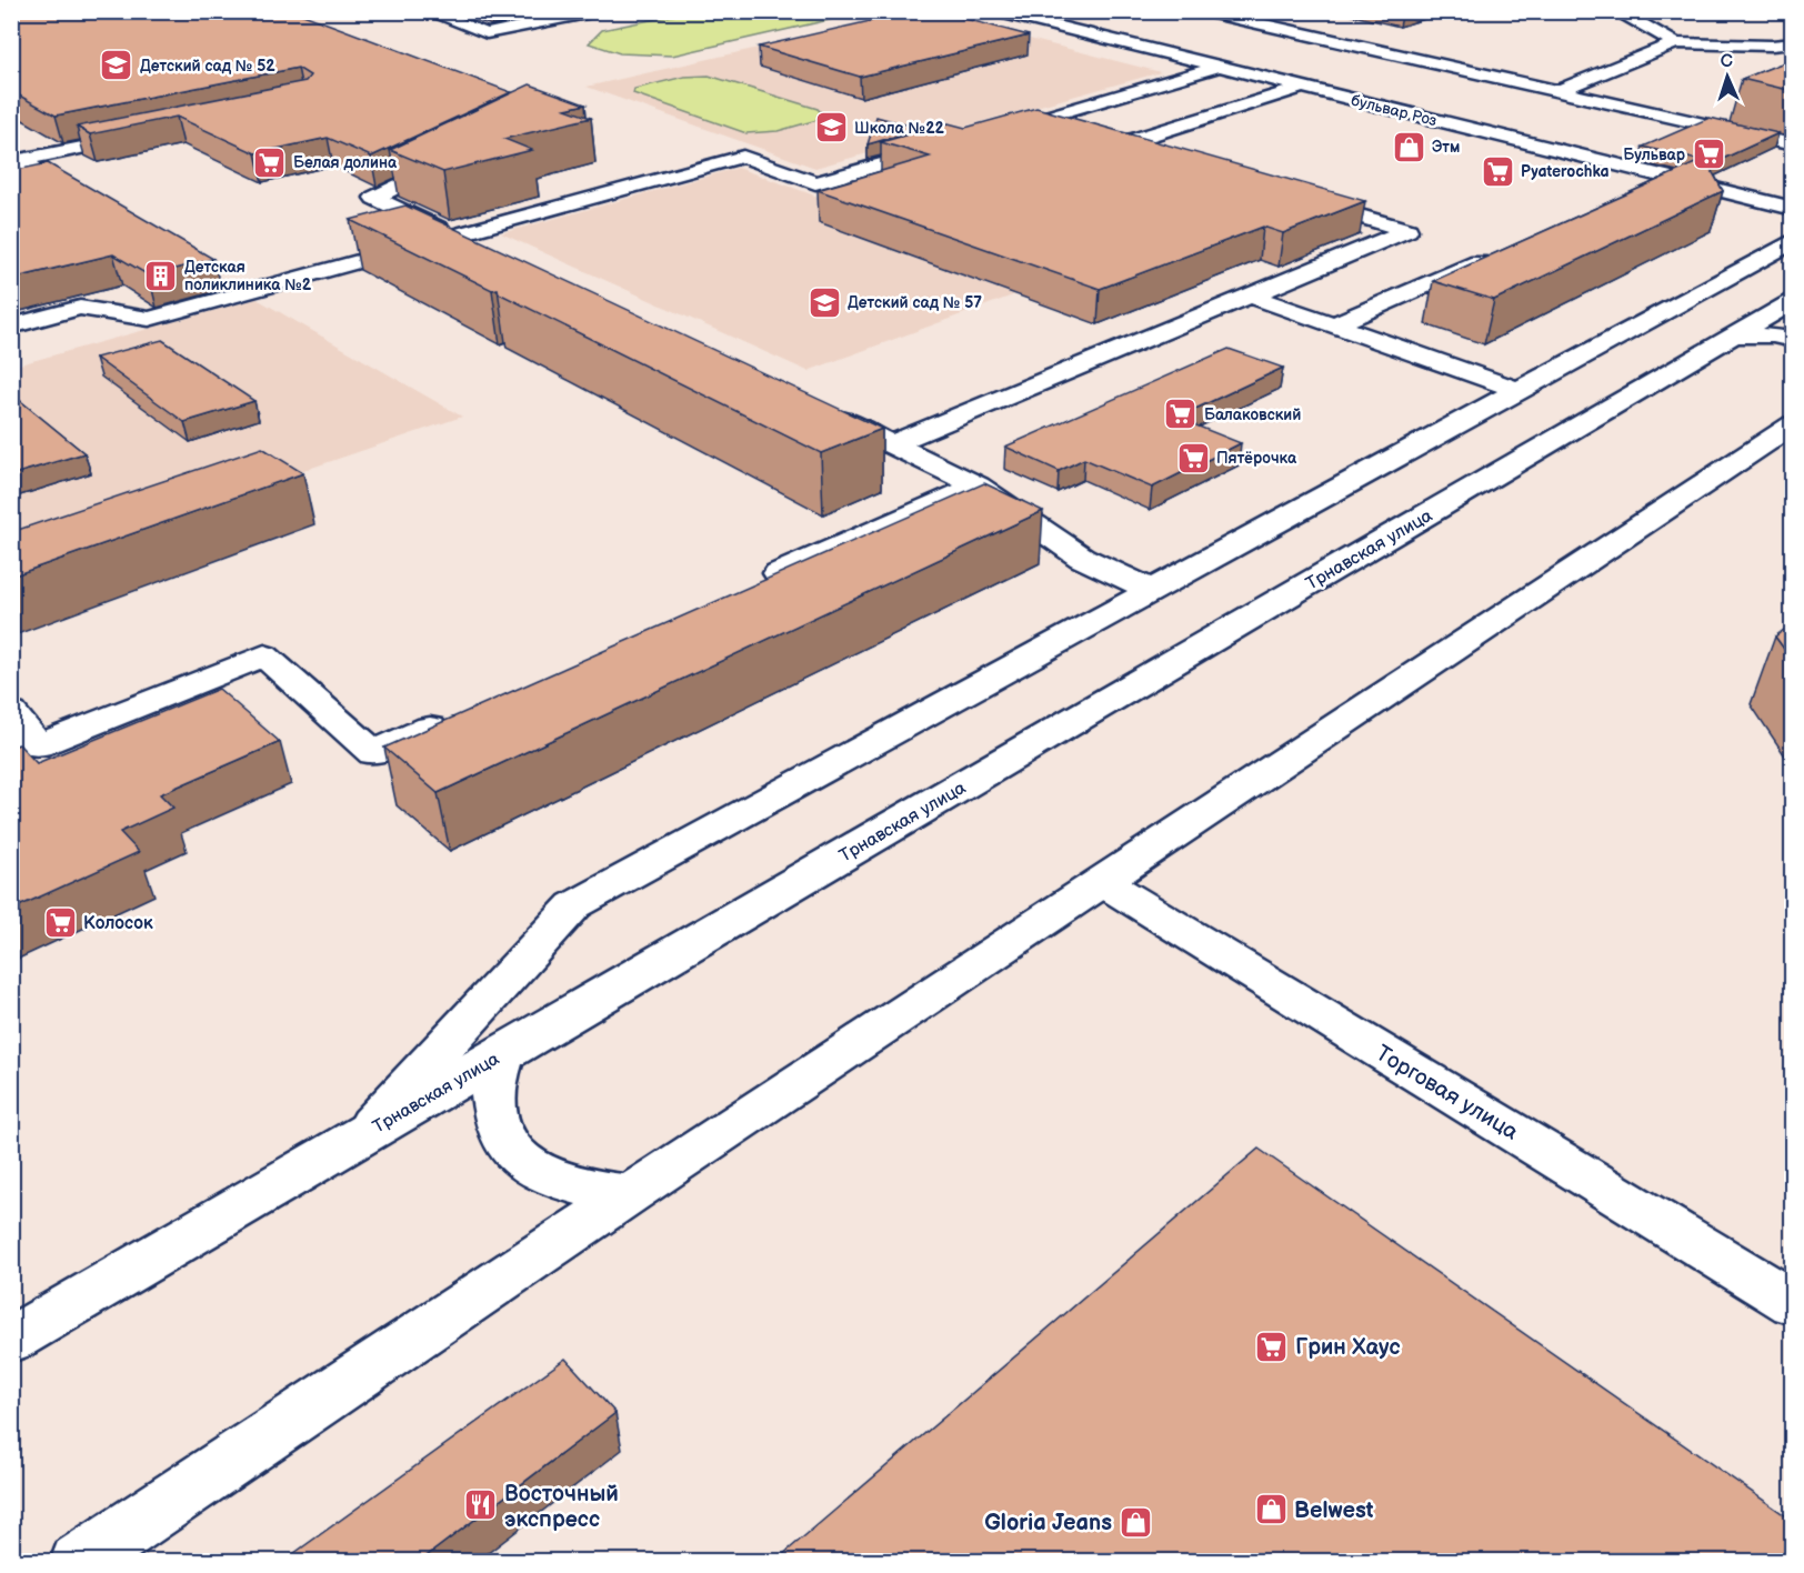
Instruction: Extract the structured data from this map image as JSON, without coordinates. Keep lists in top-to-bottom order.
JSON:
{
  "streets": {
    "main road": ["бульвар Роз", "Трнавская улица", "Торговая улица"]
  },
  "places": {
    "school or university": ["Детский сад № 52", "Школа №22", "Детский сад № 57"],
    "shop": ["Этм", "Belwest", "Gloria Jeans"],
    "supermarket": [
      "Бульвар",
      "Белая долина",
      "Pyaterochka",
      "Балаковский",
      "Пятёрочка",
      "Колосок",
      "Грин Хаус"
    ],
    "building": ["Детская поликлиника №2"],
    "restaurant": ["Восточный экспресс"]
  },
  "north": "top"
}
